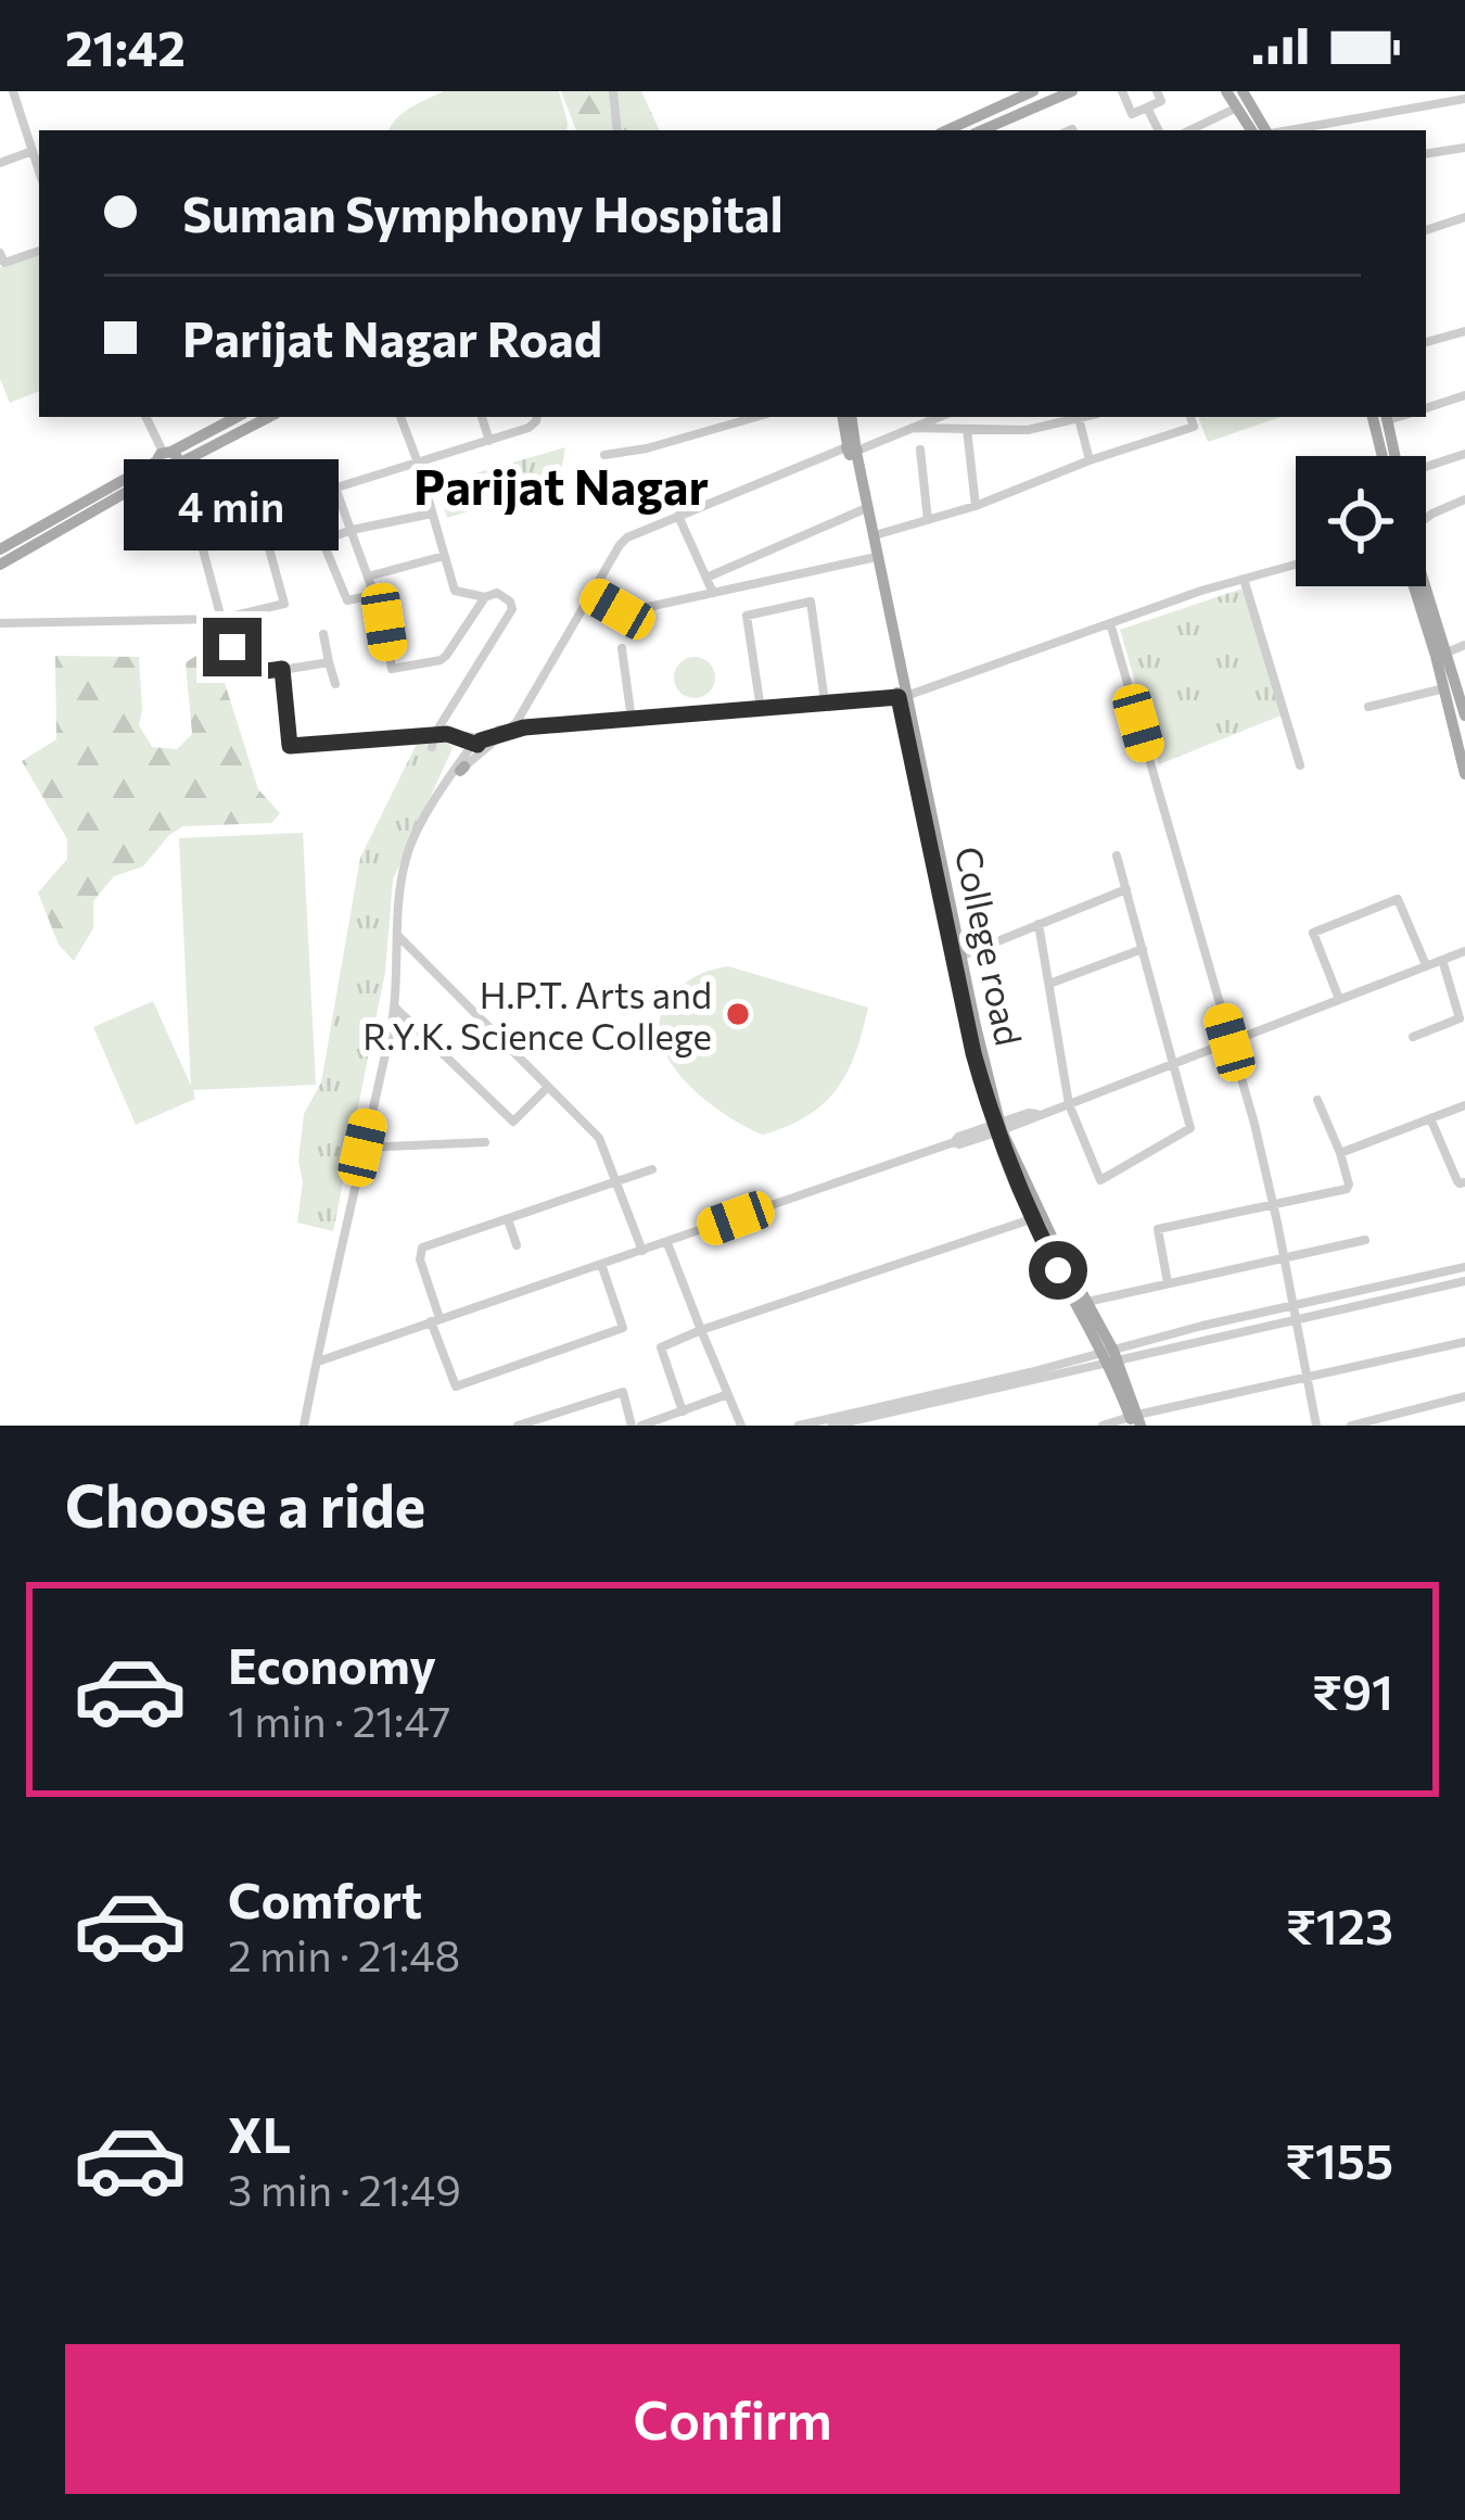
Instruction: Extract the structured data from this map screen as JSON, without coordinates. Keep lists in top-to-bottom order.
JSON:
{
  "streets": {
    "main road": ["College road"]
  },
  "districts": ["Parijat Nagar"],
  "places": ["H.P.T. Arts and R.Y.K. Science College"],
  "page": {
    "status": "21:42",
    "banner": ["Suman Symphony Hospital", "Parijat Nagar Road"],
    "bubble": "4 min",
    "heading": "Choose a ride",
    "list": [
      {
        "name": "Economy",
        "note": "1 min · 21:47",
        "value": "₹91"
      },
      {
        "name": "Comfort",
        "note": "2 min · 21:48",
        "value": "₹123"
      },
      {
        "name": "XL",
        "note": "3 min · 21:49",
        "value": "₹155"
      }
    ],
    "buttons": "Confirm"
  }
}
